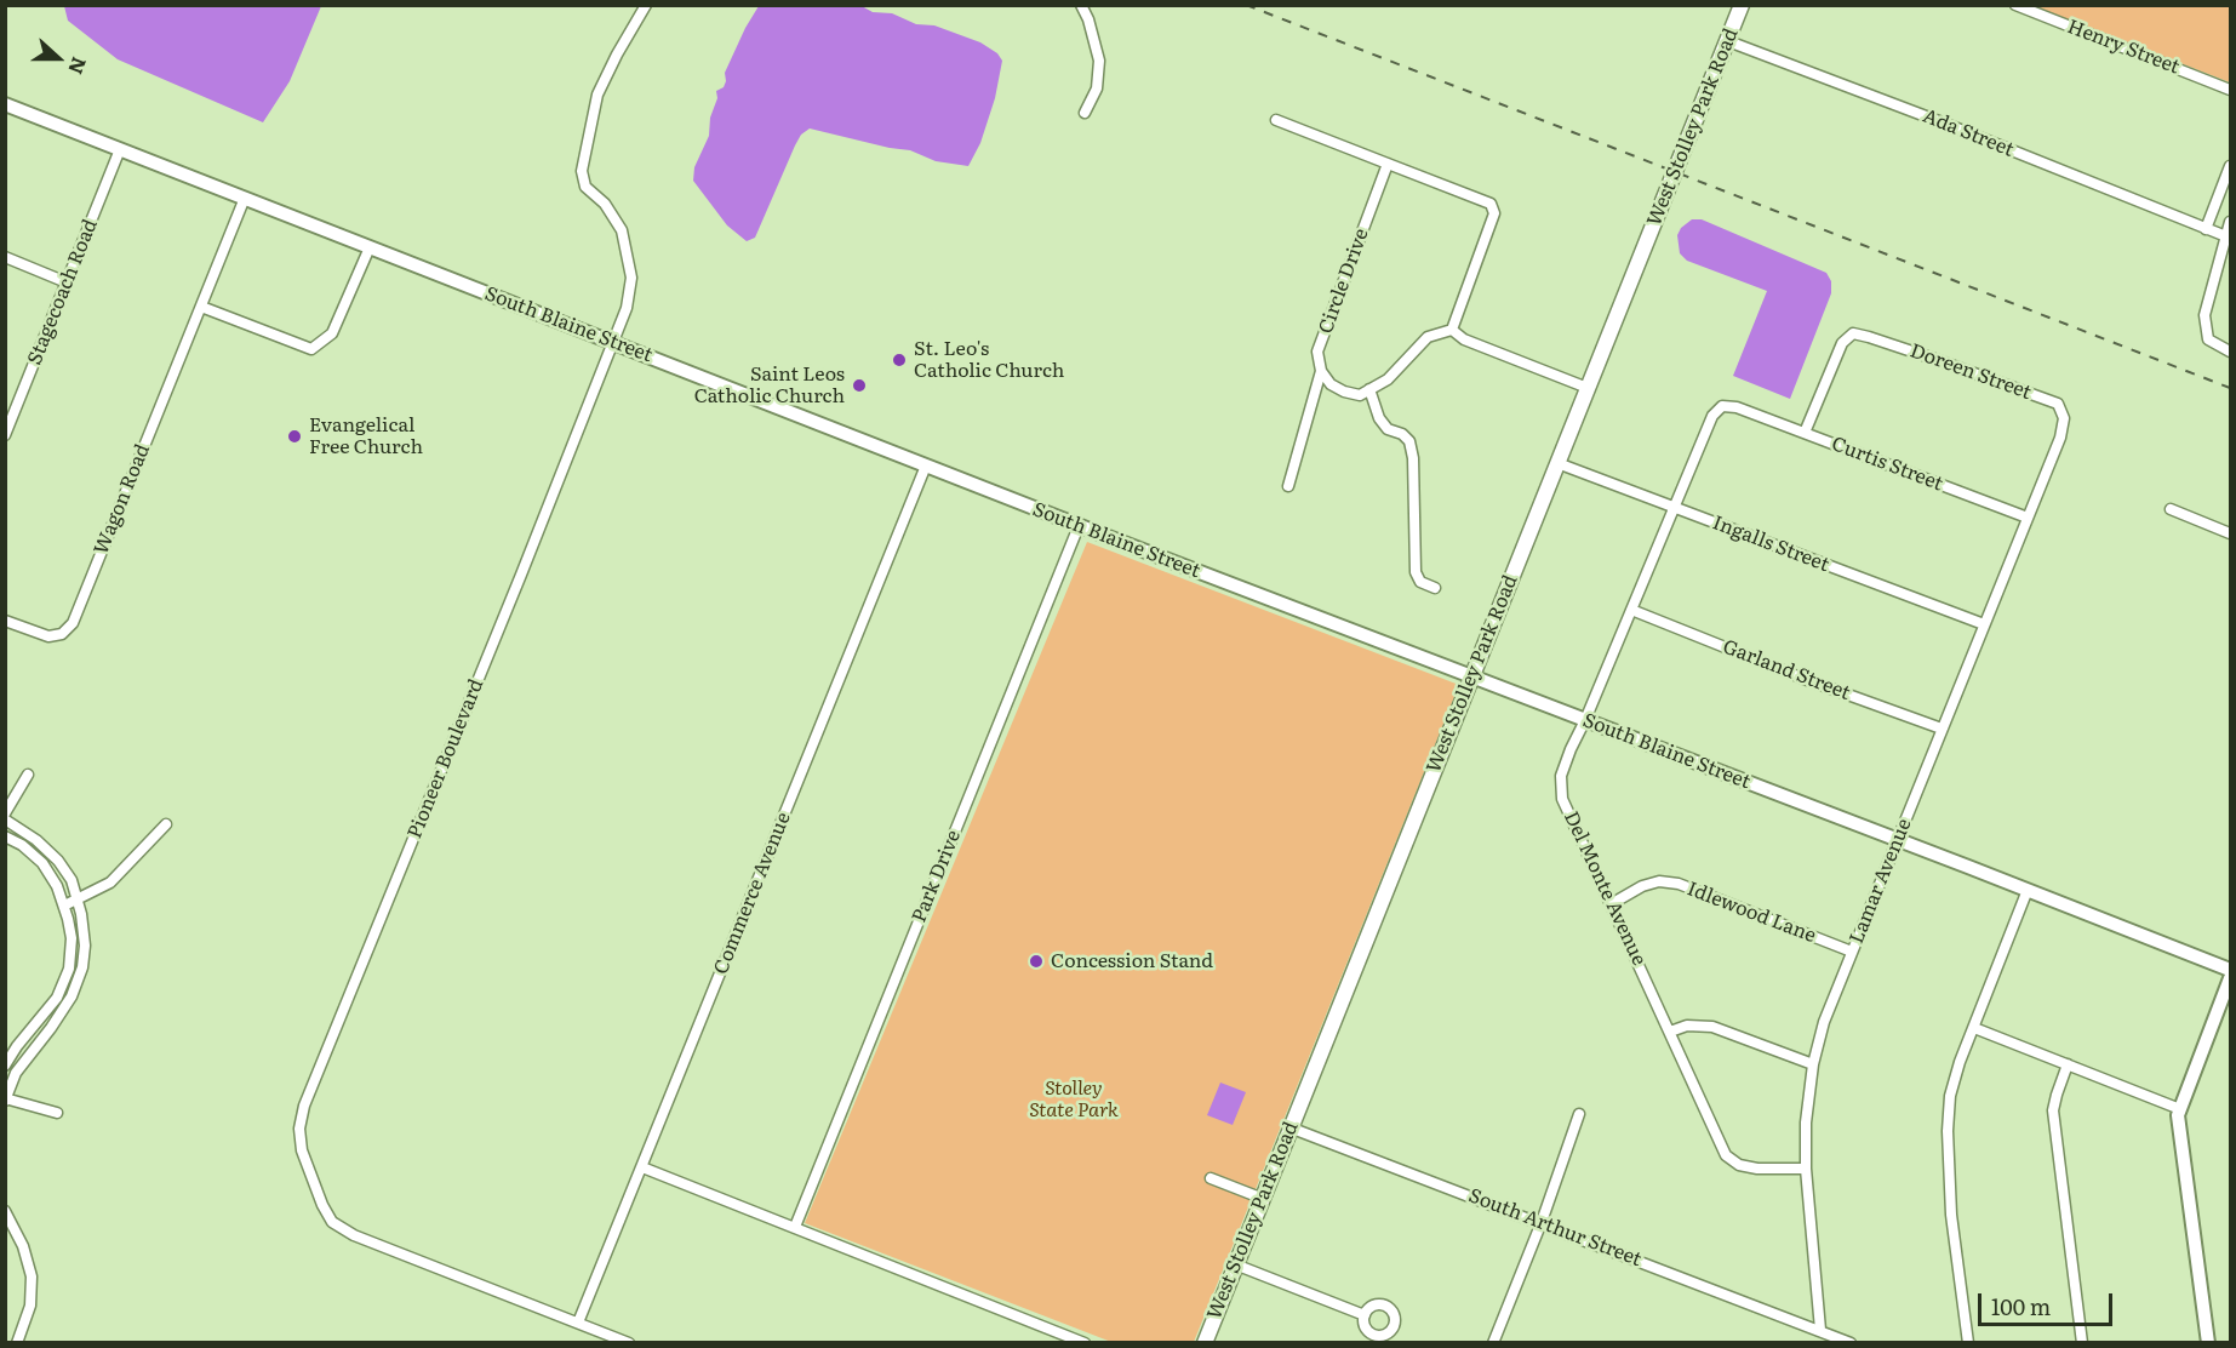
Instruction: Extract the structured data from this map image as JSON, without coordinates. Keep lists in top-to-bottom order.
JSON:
{
  "streets": {
    "main road": ["West Stolley Park Road"],
    "street": [
      "Henry Street",
      "Ada Street",
      "Circle Drive",
      "Stagecoach Road",
      "South Blaine Street",
      "Doreen Street",
      "Curtis Street",
      "Wagon Road",
      "Ingalls Street",
      "Garland Street",
      "Pioneer Boulevard",
      "Park Drive",
      "Lamar Avenue",
      "Del Monte Avenue",
      "Commerce Avenue",
      "Idlewood Lane",
      "South Arthur Street"
    ]
  },
  "crossings": [
    ["West Stolley Park Road", "Ada Street"],
    ["West Stolley Park Road", "South Blaine Street"],
    ["West Stolley Park Road", "Ingalls Street"],
    ["West Stolley Park Road", "South Arthur Street"],
    ["Stagecoach Road", "South Blaine Street"],
    ["South Blaine Street", "Wagon Road"],
    ["South Blaine Street", "Pioneer Boulevard"],
    ["South Blaine Street", "Park Drive"],
    ["South Blaine Street", "Lamar Avenue"],
    ["South Blaine Street", "Del Monte Avenue"],
    ["South Blaine Street", "Commerce Avenue"],
    ["Doreen Street", "Curtis Street"],
    ["Doreen Street", "Lamar Avenue"],
    ["Curtis Street", "Lamar Avenue"],
    ["Curtis Street", "Del Monte Avenue"],
    ["Ingalls Street", "Lamar Avenue"],
    ["Ingalls Street", "Del Monte Avenue"],
    ["Garland Street", "Lamar Avenue"],
    ["Garland Street", "Del Monte Avenue"],
    ["Pioneer Boulevard", "Commerce Avenue"],
    ["Lamar Avenue", "Del Monte Avenue"],
    ["Lamar Avenue", "Idlewood Lane"],
    ["Lamar Avenue", "South Arthur Street"],
    ["Del Monte Avenue", "Idlewood Lane"]
  ],
  "parks": ["Stolley State Park"],
  "places": [
    "St. Leo's Catholic Church",
    "Saint Leos Catholic Church",
    "Evangelical Free Church",
    "Concession Stand"
  ],
  "scale_bar": "100 m",
  "north": "right"
}
